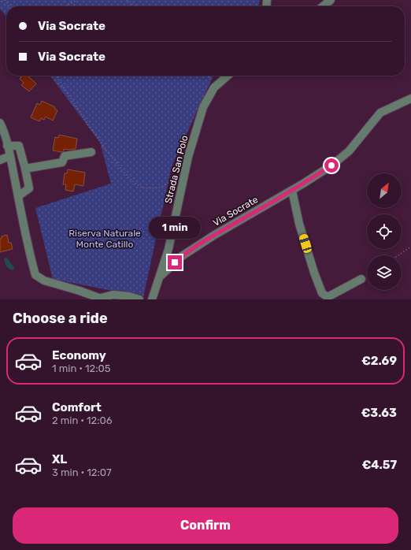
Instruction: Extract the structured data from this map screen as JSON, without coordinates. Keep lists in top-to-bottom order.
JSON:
{
  "streets": {
    "street": ["Strada San Polo", "Via Socrate"]
  },
  "crossings": [
    ["Strada San Polo", "Via Socrate"]
  ],
  "parks": ["Riserva Naturale Monte Catillo"],
  "north": "top right",
  "page": {
    "banner": ["Via Socrate", "Via Socrate"],
    "bubble": "1 min",
    "heading": "Choose a ride",
    "list": [
      {
        "name": "Economy",
        "note": "1 min · 12:05",
        "value": "€2.69"
      },
      {
        "name": "Comfort",
        "note": "2 min · 12:06",
        "value": "€3.63"
      },
      {
        "name": "XL",
        "note": "3 min · 12:07",
        "value": "€4.57"
      }
    ],
    "buttons": "Confirm"
  }
}
